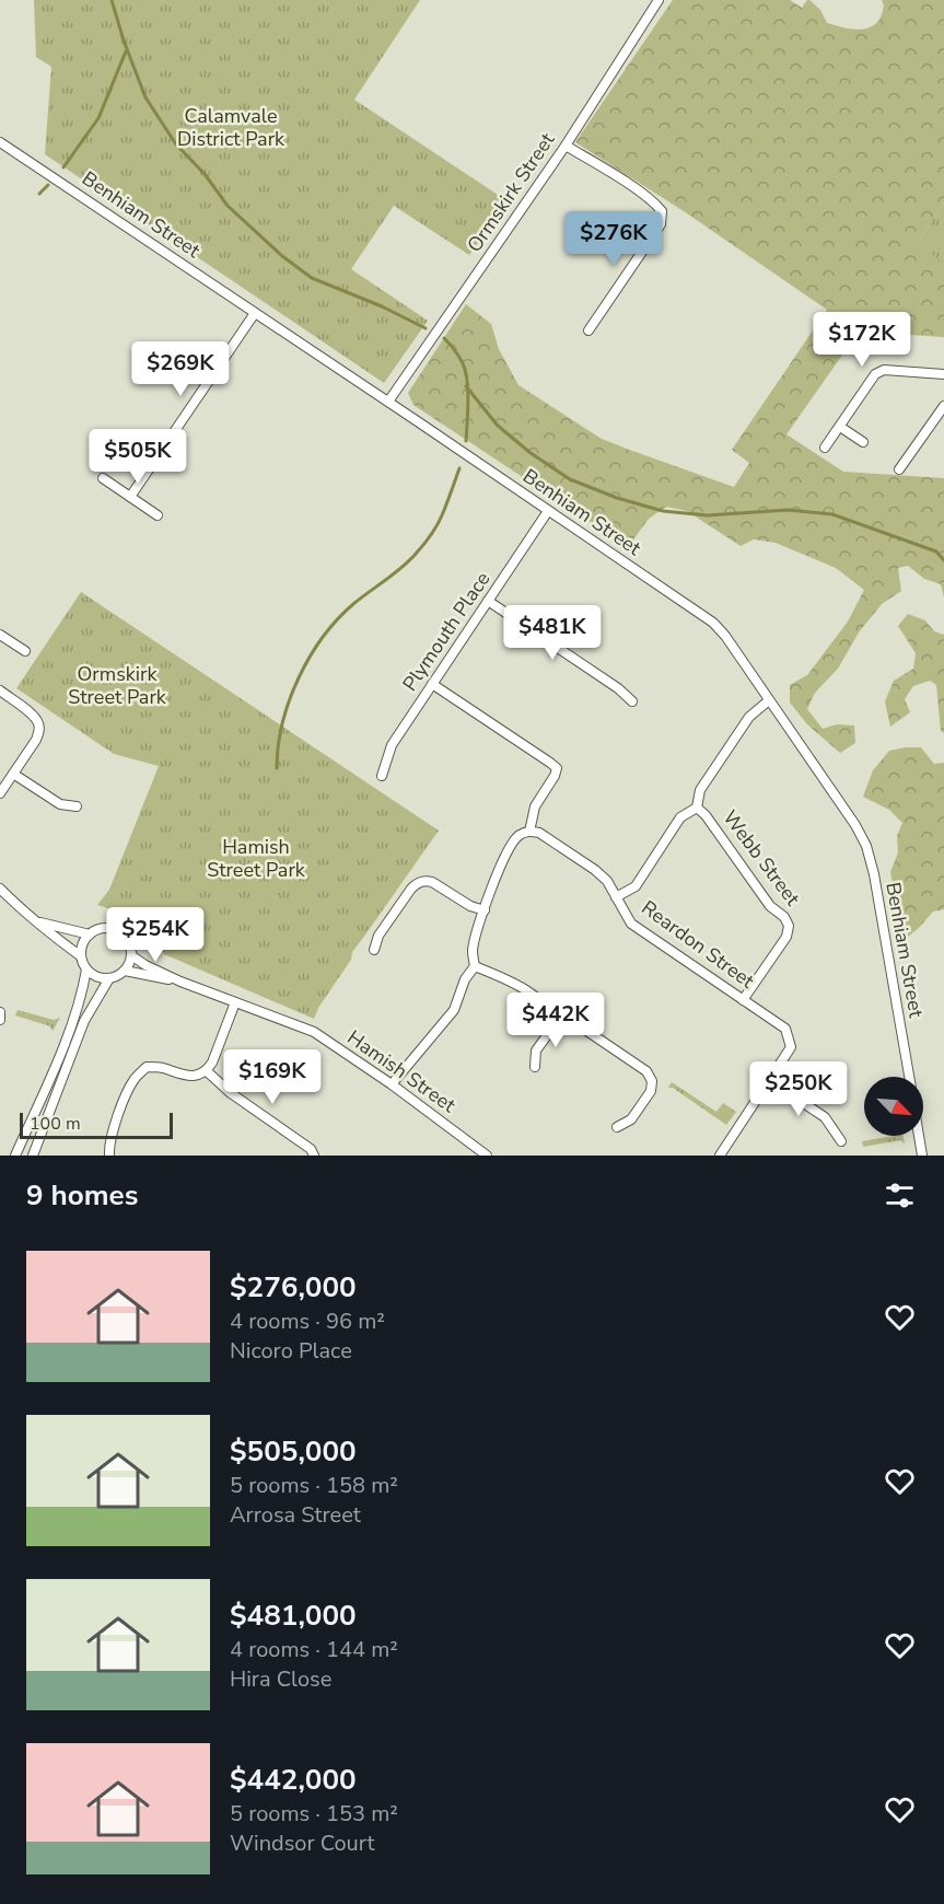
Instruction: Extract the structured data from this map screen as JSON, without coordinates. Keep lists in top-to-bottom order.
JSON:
{
  "streets": {
    "street": [
      "Ormskirk Street",
      "Benhiam Street",
      "Plymouth Place",
      "Webb Street",
      "Reardon Street",
      "Hamish Street"
    ]
  },
  "crossings": [
    ["Ormskirk Street", "Benhiam Street"],
    ["Benhiam Street", "Plymouth Place"],
    ["Webb Street", "Reardon Street"]
  ],
  "parks": ["Calamvale District Park", "Ormskirk Street Park", "Hamish Street Park"],
  "scale_bar": "100 m",
  "north": "bottom right",
  "page": {
    "price": [
      "$276K",
      "$172K",
      "$269K",
      "$505K",
      "$481K",
      "$254K",
      "$442K",
      "$169K",
      "$250K"
    ],
    "scale": "100 m",
    "heading": "9 homes",
    "list": [
      {
        "name": "$276,000",
        "note": "4 rooms · 96 m² · Nicoro Place"
      },
      {
        "name": "$505,000",
        "note": "5 rooms · 158 m² · Arrosa Street"
      },
      {
        "name": "$481,000",
        "note": "4 rooms · 144 m² · Hira Close"
      },
      {
        "name": "$442,000",
        "note": "5 rooms · 153 m² · Windsor Court"
      }
    ]
  }
}
